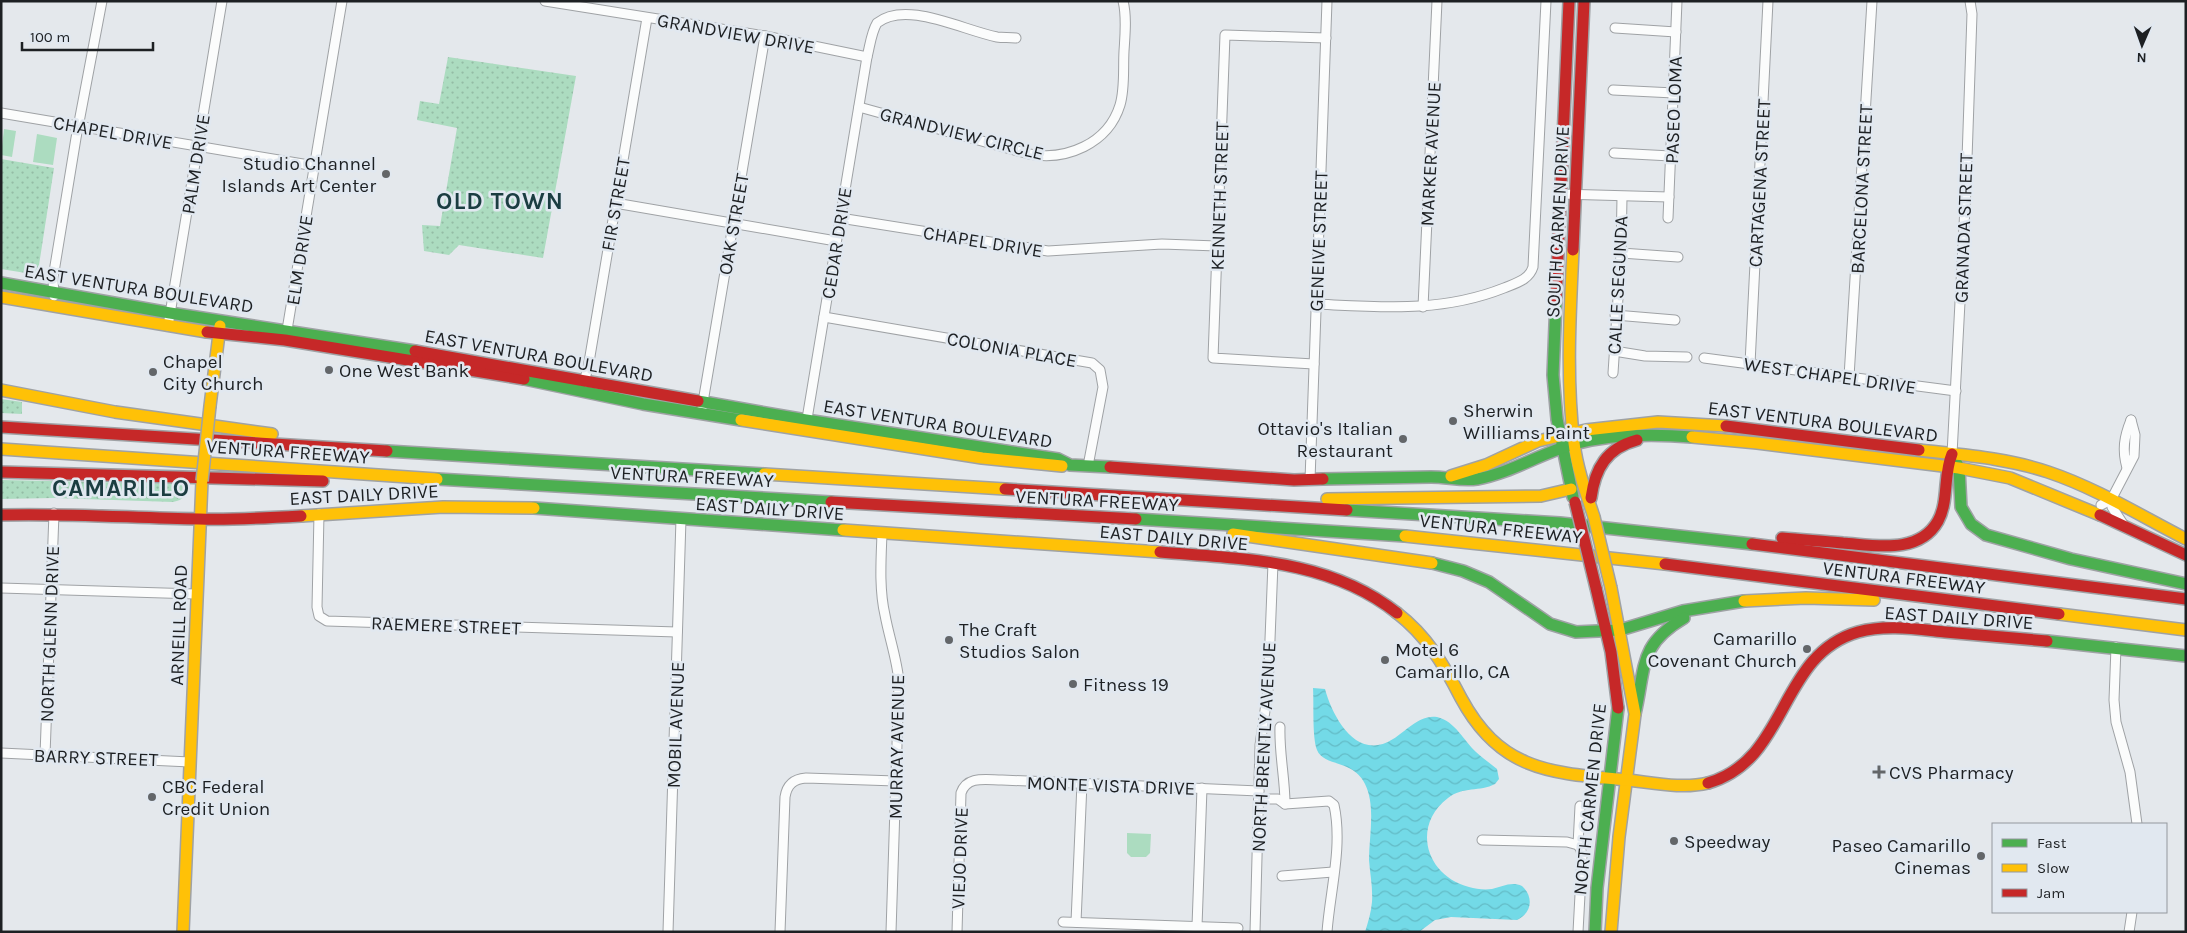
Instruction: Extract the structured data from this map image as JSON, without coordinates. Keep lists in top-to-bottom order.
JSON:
{
  "streets": {
    "main road": [
      "SOUTH CARMEN DRIVE",
      "EAST VENTURA BOULEVARD",
      "VENTURA FREEWAY",
      "EAST DAILY DRIVE",
      "ARNEILL ROAD",
      "NORTH CARMEN DRIVE"
    ],
    "street": [
      "GRANDVIEW DRIVE",
      "PASEO LOMA",
      "CHAPEL DRIVE",
      "GRANDVIEW CIRCLE",
      "MARKER AVENUE",
      "PALM DRIVE",
      "CARTAGENA STREET",
      "BARCELONA STREET",
      "KENNETH STREET",
      "FIR STREET",
      "OAK STREET",
      "GRANADA STREET",
      "GENEIVE STREET",
      "CEDAR DRIVE",
      "ELM DRIVE",
      "CALLE SEGUNDA",
      "COLONIA PLACE",
      "WEST CHAPEL DRIVE",
      "RAEMERE STREET",
      "NORTH GLENN DRIVE",
      "MOBIL AVENUE",
      "MURRAY AVENUE",
      "NORTH BRENTLY AVENUE",
      "BARRY STREET",
      "MONTE VISTA DRIVE",
      "VIEJO DRIVE"
    ]
  },
  "crossings": [
    ["GRANDVIEW DRIVE", "FIR STREET"],
    ["GRANDVIEW DRIVE", "OAK STREET"],
    ["GRANDVIEW DRIVE", "CEDAR DRIVE"],
    ["PASEO LOMA", "CALLE SEGUNDA"],
    ["CHAPEL DRIVE", "PALM DRIVE"],
    ["CHAPEL DRIVE", "KENNETH STREET"],
    ["CHAPEL DRIVE", "CEDAR DRIVE"],
    ["CHAPEL DRIVE", "ELM DRIVE"],
    ["GRANDVIEW CIRCLE", "CEDAR DRIVE"],
    ["PALM DRIVE", "EAST VENTURA BOULEVARD"],
    ["CARTAGENA STREET", "WEST CHAPEL DRIVE"],
    ["BARCELONA STREET", "WEST CHAPEL DRIVE"],
    ["KENNETH STREET", "GENEIVE STREET"],
    ["FIR STREET", "EAST VENTURA BOULEVARD"],
    ["SOUTH CARMEN DRIVE", "CALLE SEGUNDA"],
    ["SOUTH CARMEN DRIVE", "EAST VENTURA BOULEVARD"],
    ["SOUTH CARMEN DRIVE", "NORTH CARMEN DRIVE"],
    ["OAK STREET", "EAST VENTURA BOULEVARD"],
    ["GRANADA STREET", "EAST VENTURA BOULEVARD"],
    ["GRANADA STREET", "WEST CHAPEL DRIVE"],
    ["GENEIVE STREET", "EAST VENTURA BOULEVARD"],
    ["CEDAR DRIVE", "EAST VENTURA BOULEVARD"],
    ["CEDAR DRIVE", "COLONIA PLACE"],
    ["ELM DRIVE", "EAST VENTURA BOULEVARD"],
    ["EAST VENTURA BOULEVARD", "COLONIA PLACE"],
    ["EAST VENTURA BOULEVARD", "ARNEILL ROAD"],
    ["EAST VENTURA BOULEVARD", "NORTH CARMEN DRIVE"],
    ["EAST DAILY DRIVE", "ARNEILL ROAD"],
    ["EAST DAILY DRIVE", "RAEMERE STREET"],
    ["EAST DAILY DRIVE", "NORTH GLENN DRIVE"],
    ["EAST DAILY DRIVE", "MOBIL AVENUE"],
    ["EAST DAILY DRIVE", "MURRAY AVENUE"],
    ["EAST DAILY DRIVE", "NORTH BRENTLY AVENUE"],
    ["EAST DAILY DRIVE", "NORTH CARMEN DRIVE"],
    ["ARNEILL ROAD", "BARRY STREET"],
    ["RAEMERE STREET", "MOBIL AVENUE"],
    ["NORTH GLENN DRIVE", "BARRY STREET"],
    ["NORTH BRENTLY AVENUE", "MONTE VISTA DRIVE"],
    ["MONTE VISTA DRIVE", "VIEJO DRIVE"]
  ],
  "districts": ["OLD TOWN", "CAMARILLO"],
  "places": {
    "other": [
      "Studio Channel Islands Art Center",
      "One West Bank",
      "Chapel City Church",
      "Sherwin Williams Paint",
      "Ottavio's Italian Restaurant",
      "The Craft Studios Salon",
      "Camarillo Covenant Church",
      "Motel 6 Camarillo, CA",
      "Fitness 19",
      "CBC Federal Credit Union",
      "Speedway",
      "Paseo Camarillo Cinemas"
    ],
    "health": ["CVS Pharmacy"]
  },
  "legend": ["Fast", "Slow", "Jam"],
  "scale_bar": "100 m",
  "north": "bottom"
}
